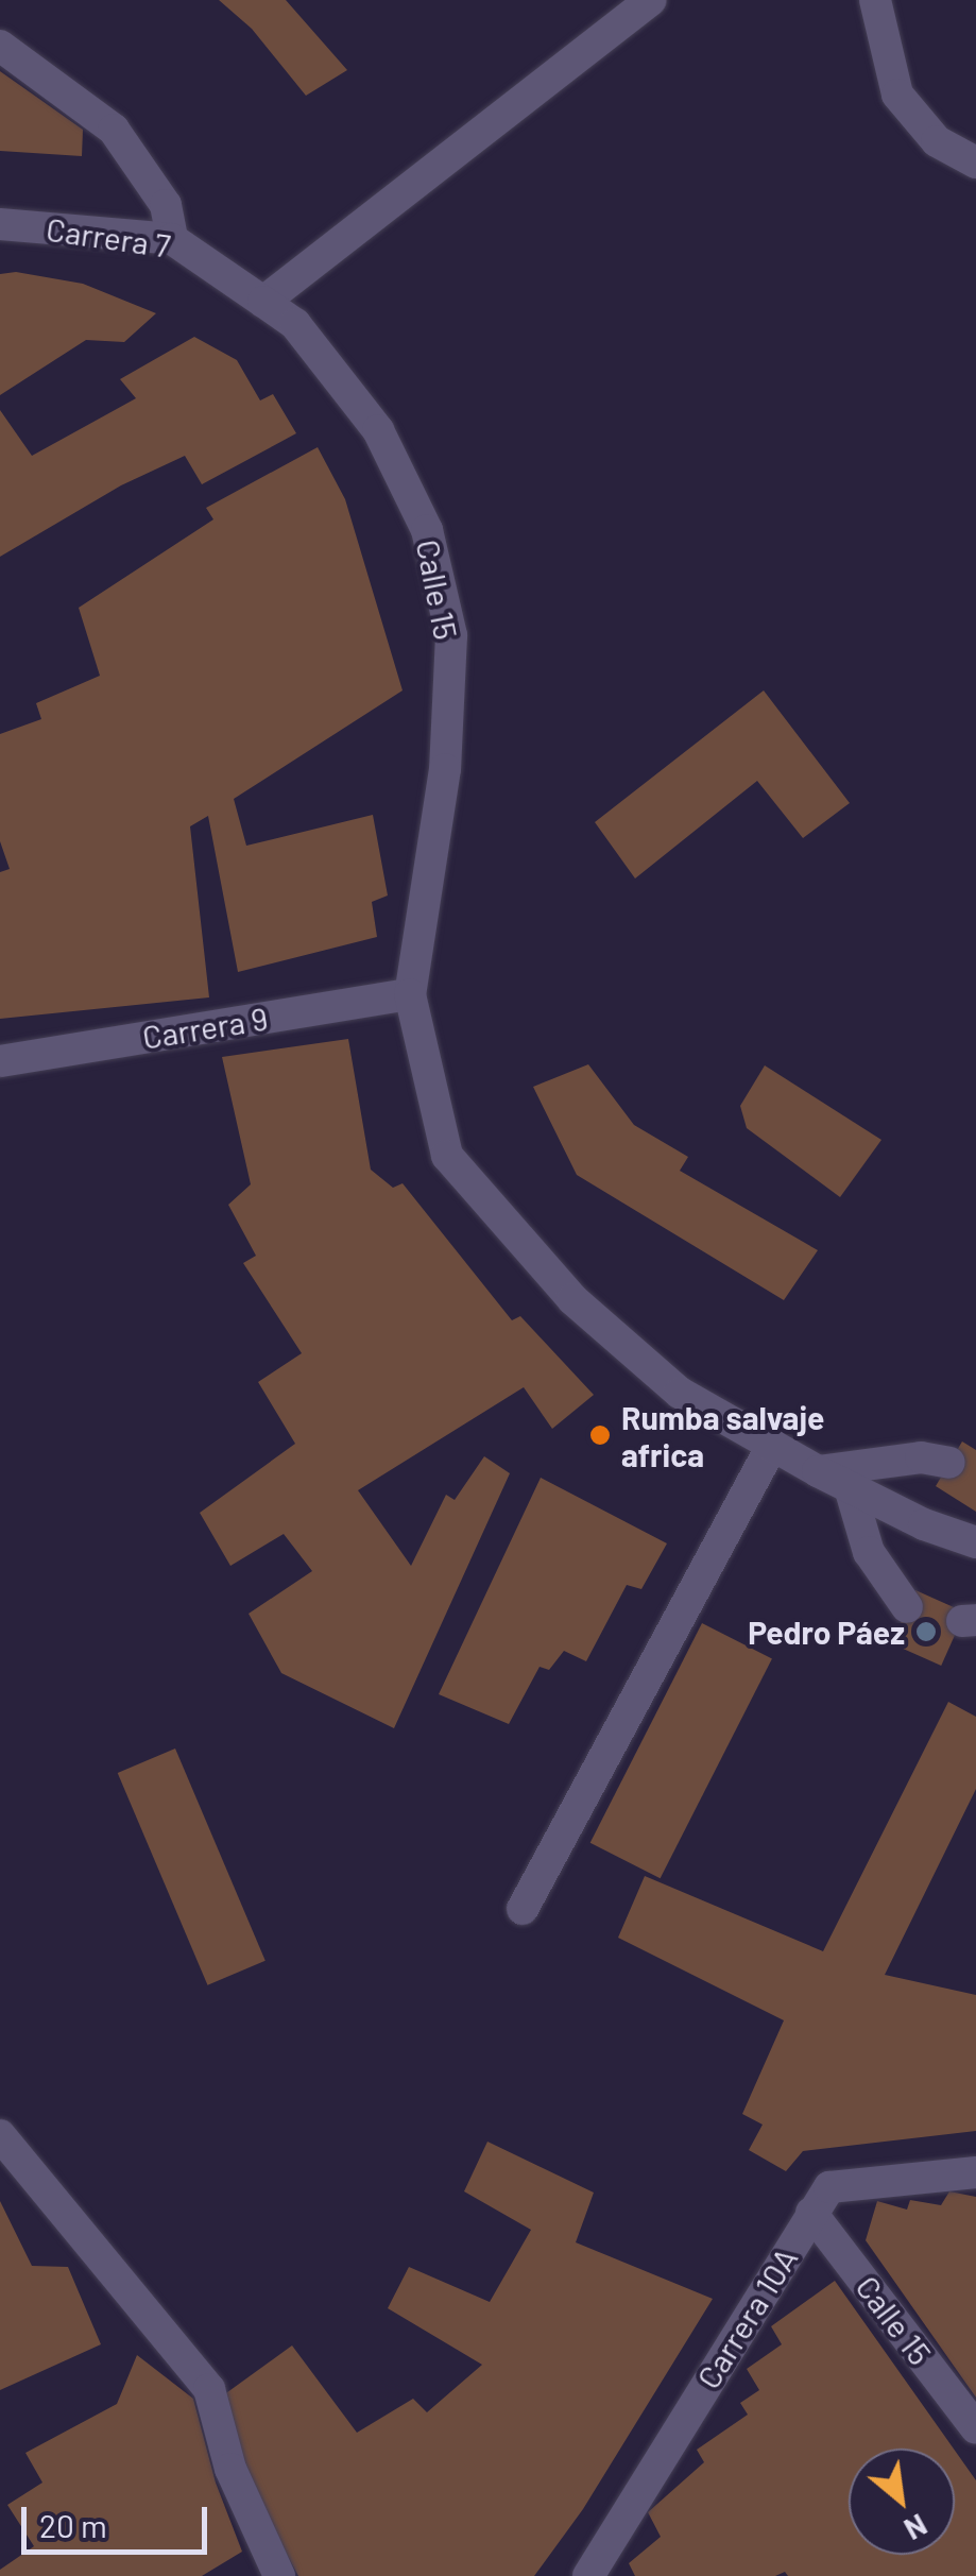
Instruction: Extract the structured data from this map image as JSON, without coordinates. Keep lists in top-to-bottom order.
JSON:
{
  "streets": {
    "street": [
      "Carrera 7",
      "Calle 15",
      "Carrera 9",
      "Carrera 10A"
    ]
  },
  "crossings": [
    ["Carrera 7", "Calle 15"],
    ["Calle 15", "Carrera 9"],
    ["Calle 15", "Carrera 10A"]
  ],
  "places": ["Rumba salvaje africa", "Pedro Páez"],
  "scale_bar": "20 m",
  "north": "bottom right"
}
